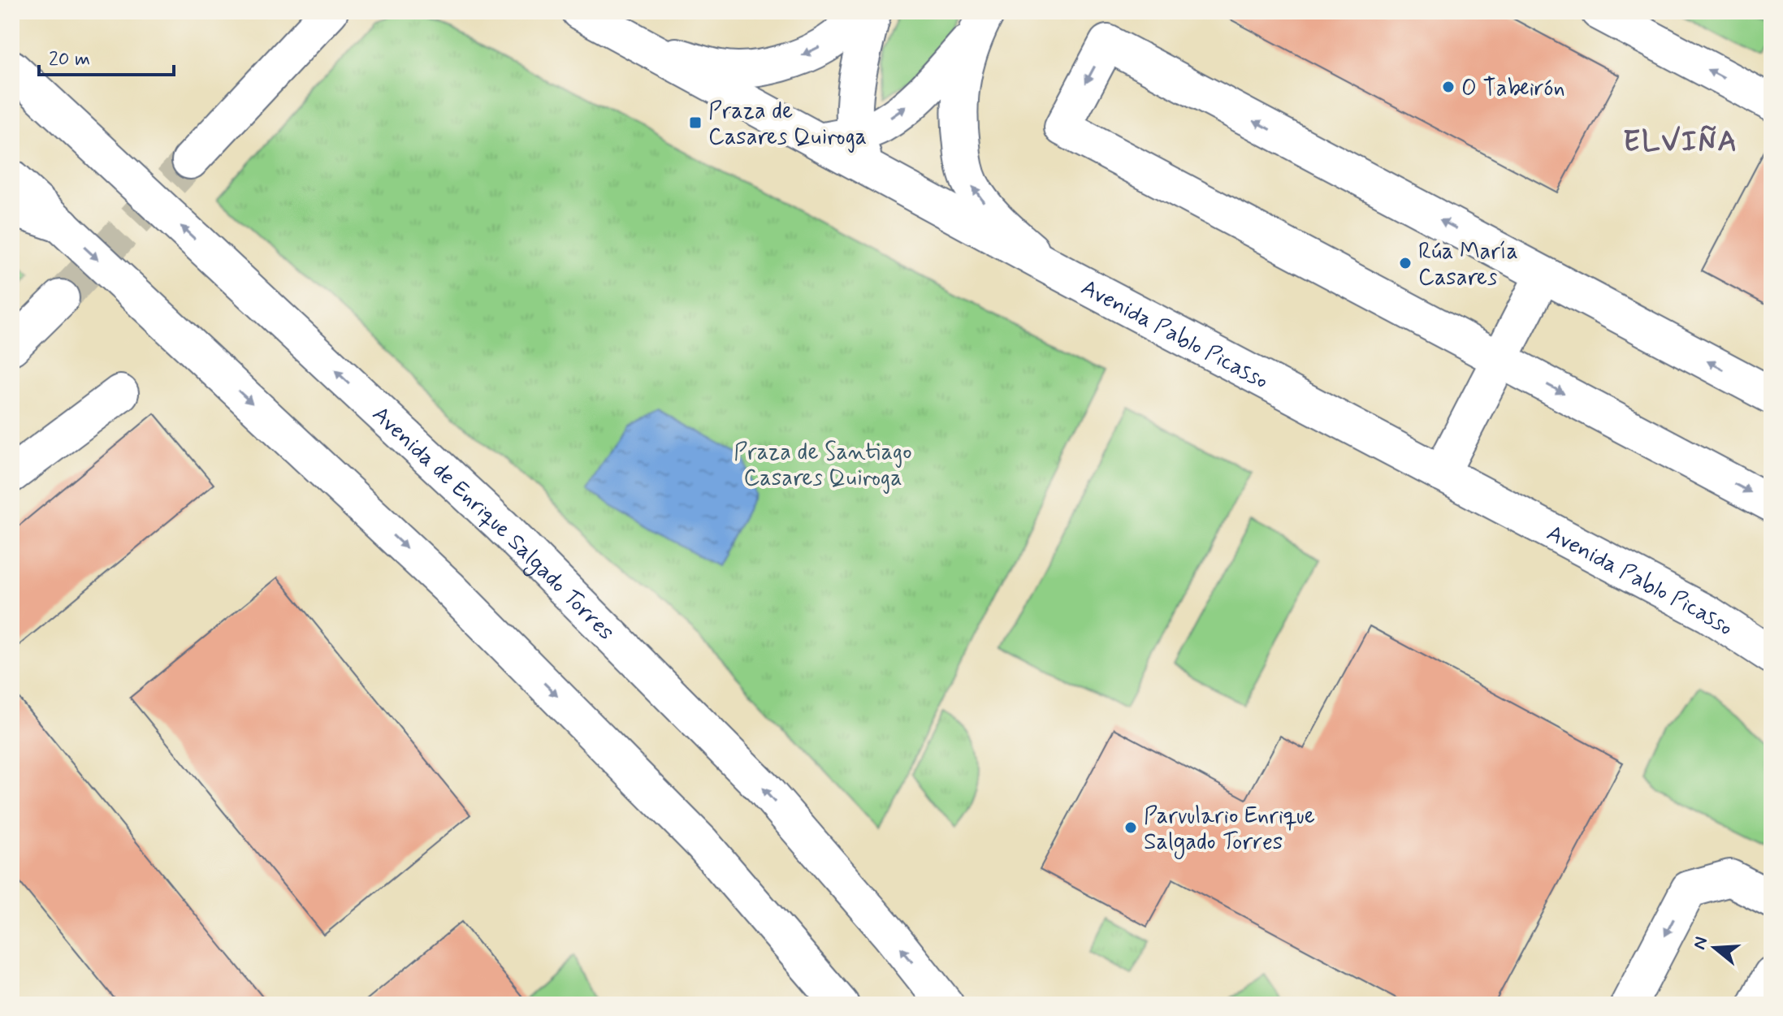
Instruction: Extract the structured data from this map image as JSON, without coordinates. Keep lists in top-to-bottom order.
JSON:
{
  "streets": {
    "street": ["Avenida Pablo Picasso", "Avenida de Enrique Salgado Torres"]
  },
  "districts": ["ELVIÑA"],
  "parks": ["Praza de Santiago Casares Quiroga"],
  "places": {
    "other": ["O Tabeirón", "Rúa María Casares", "Parvulario Enrique Salgado Torres"],
    "transit": ["Praza de Casares Quiroga"]
  },
  "scale_bar": "20 m",
  "north": "left"
}
